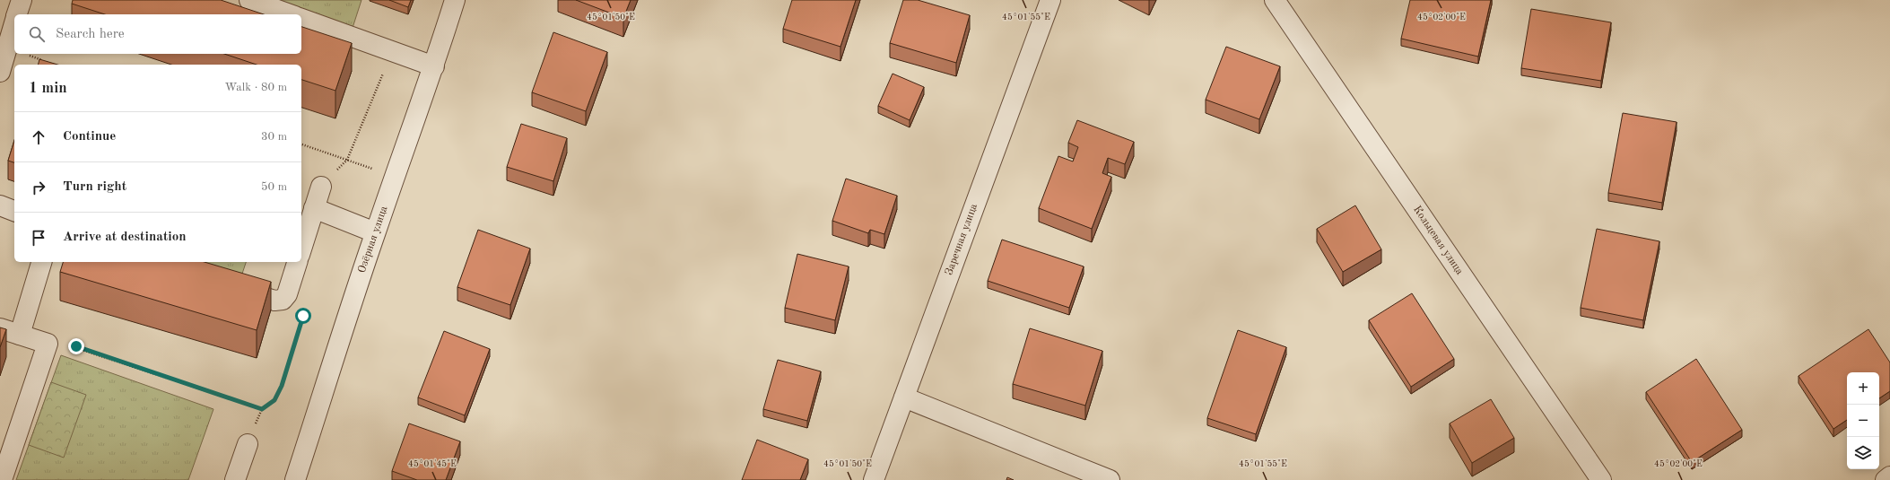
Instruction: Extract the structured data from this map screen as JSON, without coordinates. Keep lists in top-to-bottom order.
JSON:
{
  "streets": {
    "street": ["Озёрная улица", "Заречная улица", "Кольцевая улица"]
  },
  "page": {
    "search": "Search here",
    "heading": ["1 min", "Walk · 80 m"],
    "list": [
      ["Continue", "30 m"],
      ["Turn right", "50 m"],
      "Arrive at destination"
    ],
    "map_buttons": ["+", "−"]
  },
  "coordinates": [
    "45°01'50\"E",
    "45°01'55\"E",
    "45°02'00\"E",
    "45°01'45\"E"
  ]
}
